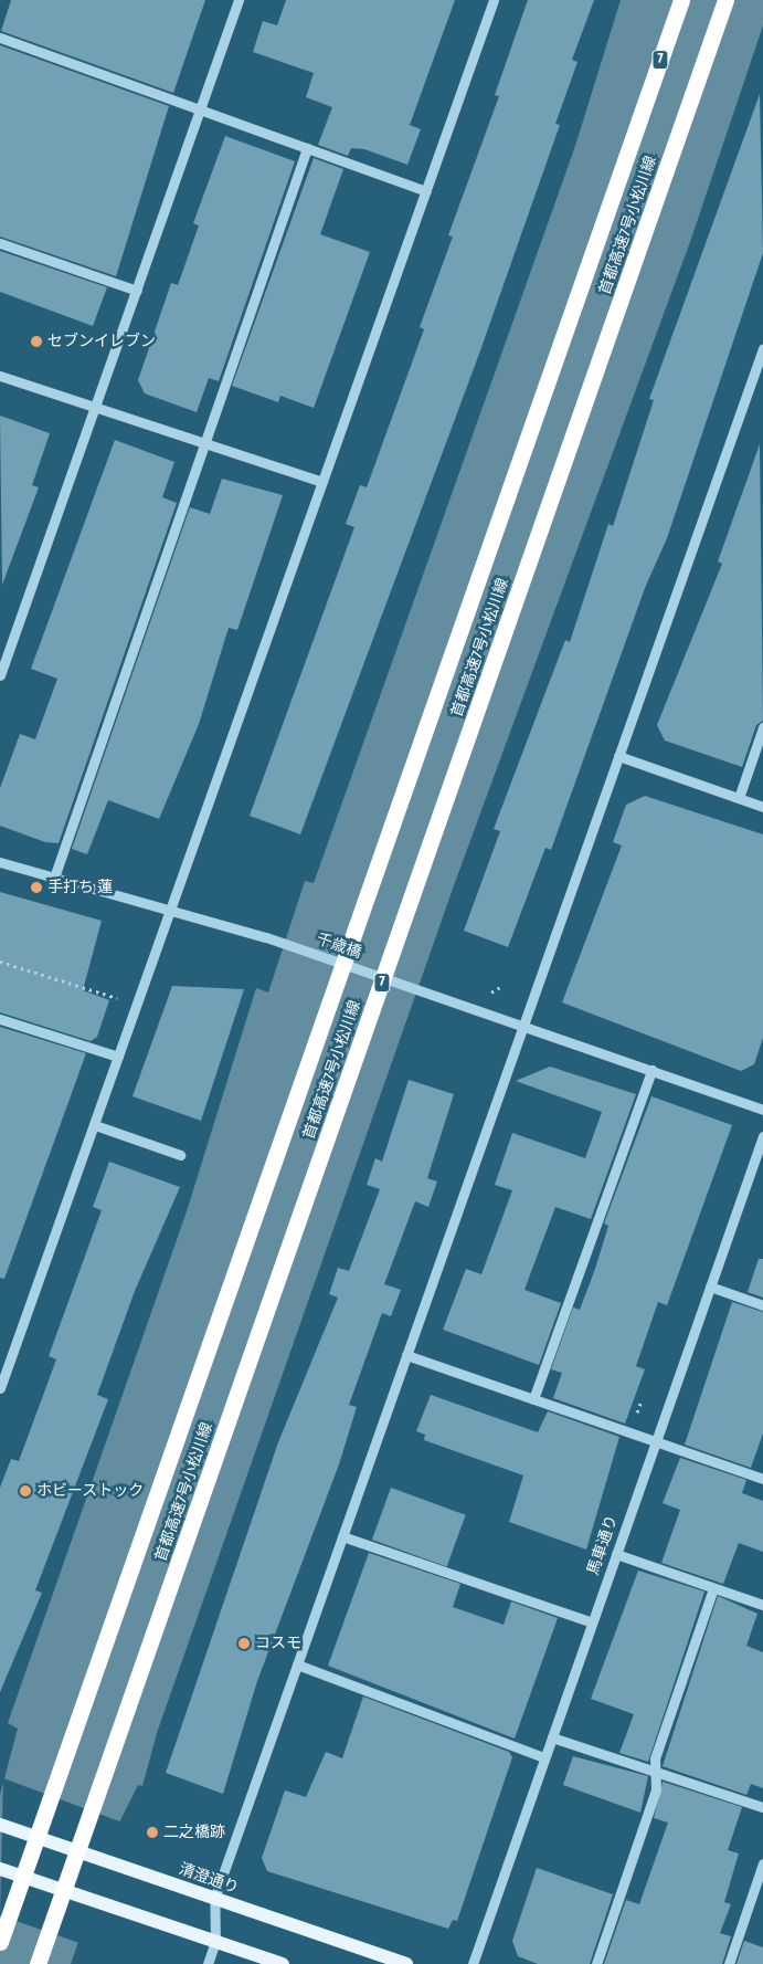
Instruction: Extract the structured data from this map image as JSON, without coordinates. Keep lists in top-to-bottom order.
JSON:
{
  "streets": {
    "highway": ["7", "首都高速7号小松川線"],
    "main road": ["清澄通り"],
    "street": ["千歳橋", "馬車通り"]
  },
  "places": [
    "セブンイレブン",
    "手打ち 蓮",
    "ホビーストック",
    "コスモ",
    "二之橋跡"
  ]
}
